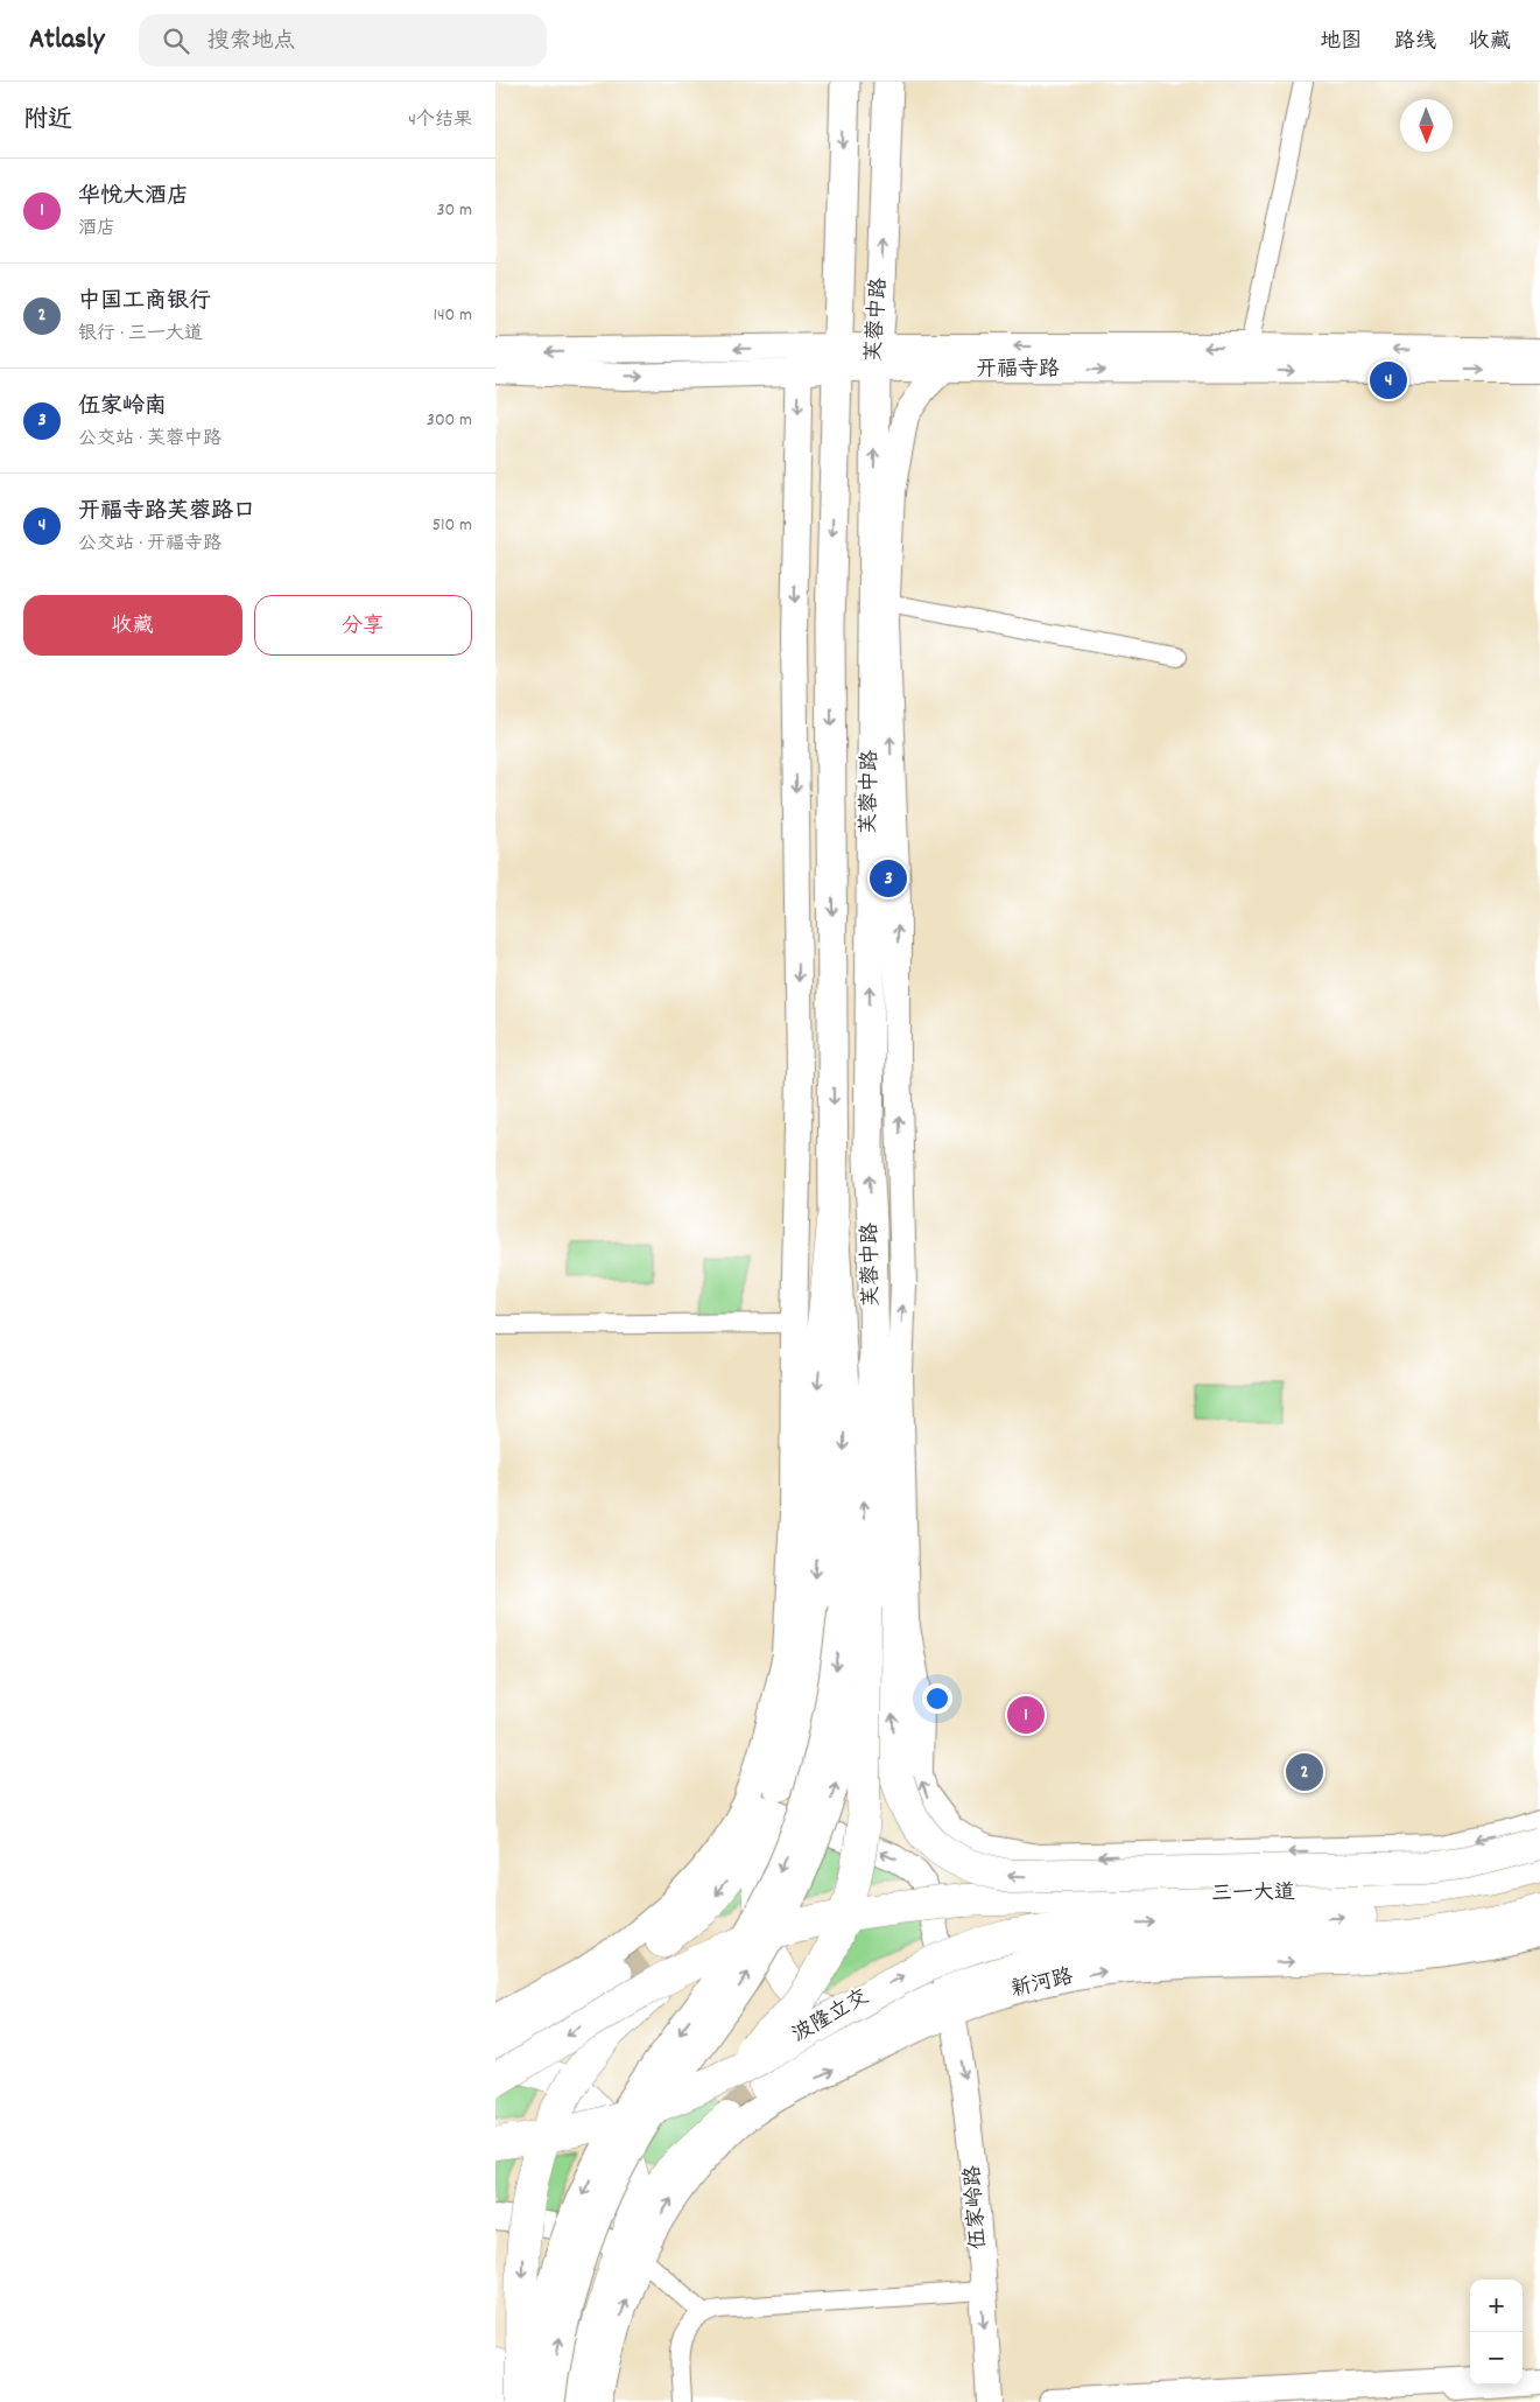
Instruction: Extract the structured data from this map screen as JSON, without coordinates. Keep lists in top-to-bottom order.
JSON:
{
  "streets": {
    "highway": ["三一大道", "波隆立交"],
    "main road": ["芙蓉中路"],
    "street": ["开福寺路", "新河路", "伍家岭路"]
  },
  "crossings": [
    ["芙蓉中路", "开福寺路"],
    ["三一大道", "波隆立交"],
    ["新河路", "伍家岭路"]
  ],
  "one_way": ["伍家岭路"],
  "north": "bottom",
  "page": {
    "header": "Atlasly",
    "search": "搜索地点",
    "nav": ["地图", "路线", "收藏"],
    "heading": ["附近", "4个结果"],
    "list": [
      {
        "mark": "1",
        "name": "华悦大酒店",
        "note": "酒店",
        "value": "30 m"
      },
      {
        "mark": "2",
        "name": "中国工商银行",
        "note": "银行 · 三一大道",
        "value": "140 m"
      },
      {
        "mark": "3",
        "name": "伍家岭南",
        "note": "公交站 · 芙蓉中路",
        "value": "300 m"
      },
      {
        "mark": "4",
        "name": "开福寺路芙蓉路口",
        "note": "公交站 · 开福寺路",
        "value": "510 m"
      }
    ],
    "pins": [
      "4",
      "3",
      "1",
      "2"
    ],
    "buttons": ["收藏", "分享"],
    "map_buttons": ["+", "−"]
  }
}
